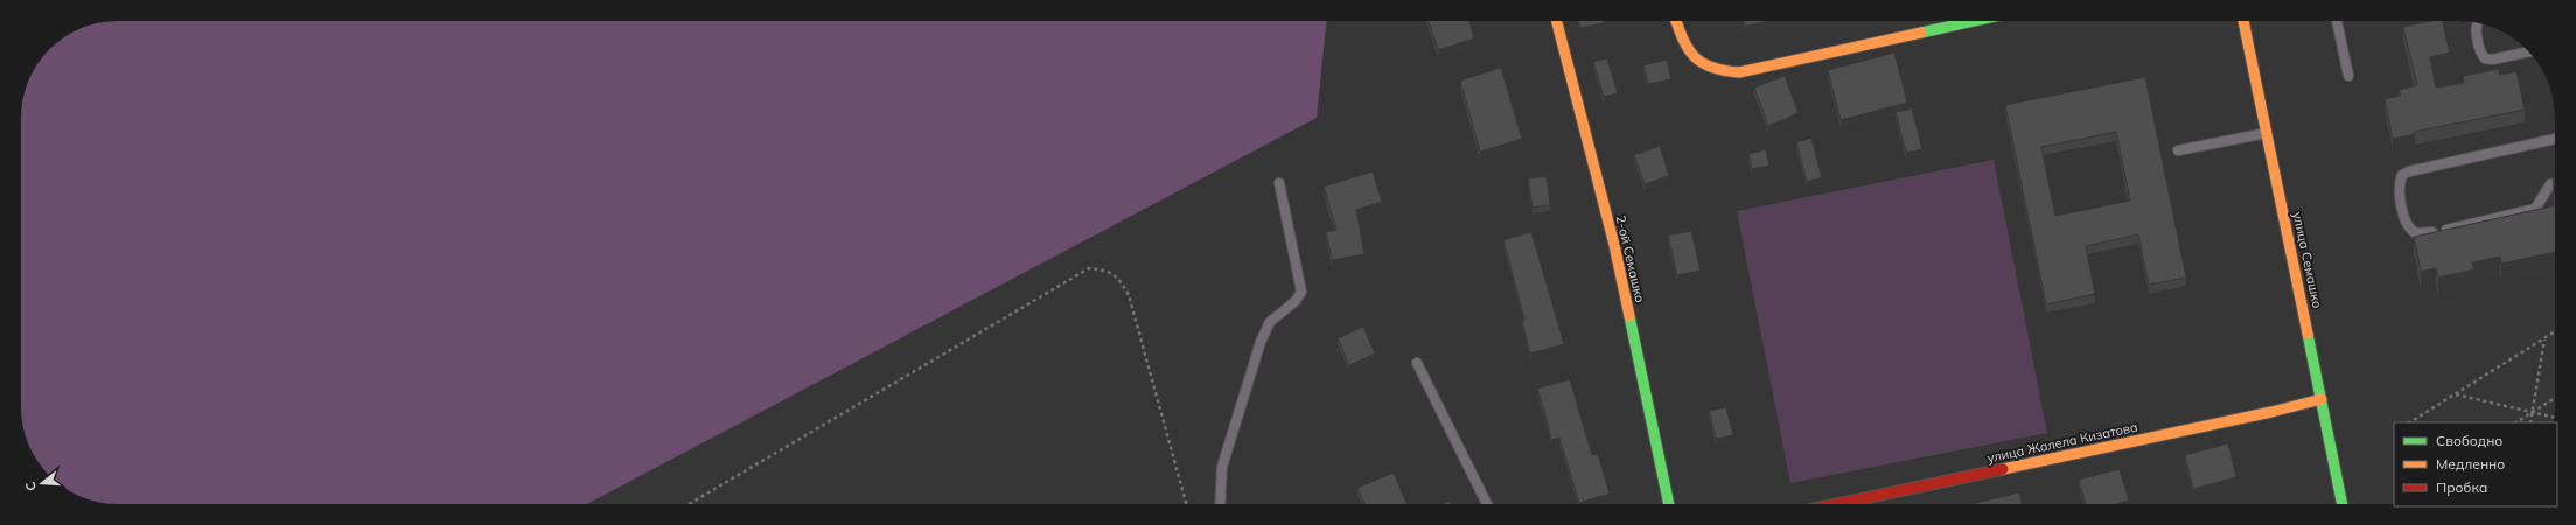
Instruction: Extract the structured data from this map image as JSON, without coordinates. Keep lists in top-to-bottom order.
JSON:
{
  "streets": {
    "street": ["2-ой Семашко", "улица Семашко", "улица Жалела Кизатова"]
  },
  "crossings": [
    ["улица Семашко", "улица Жалела Кизатова"]
  ],
  "legend": ["Свободно", "Медленно", "Пробка"],
  "north": "left"
}
